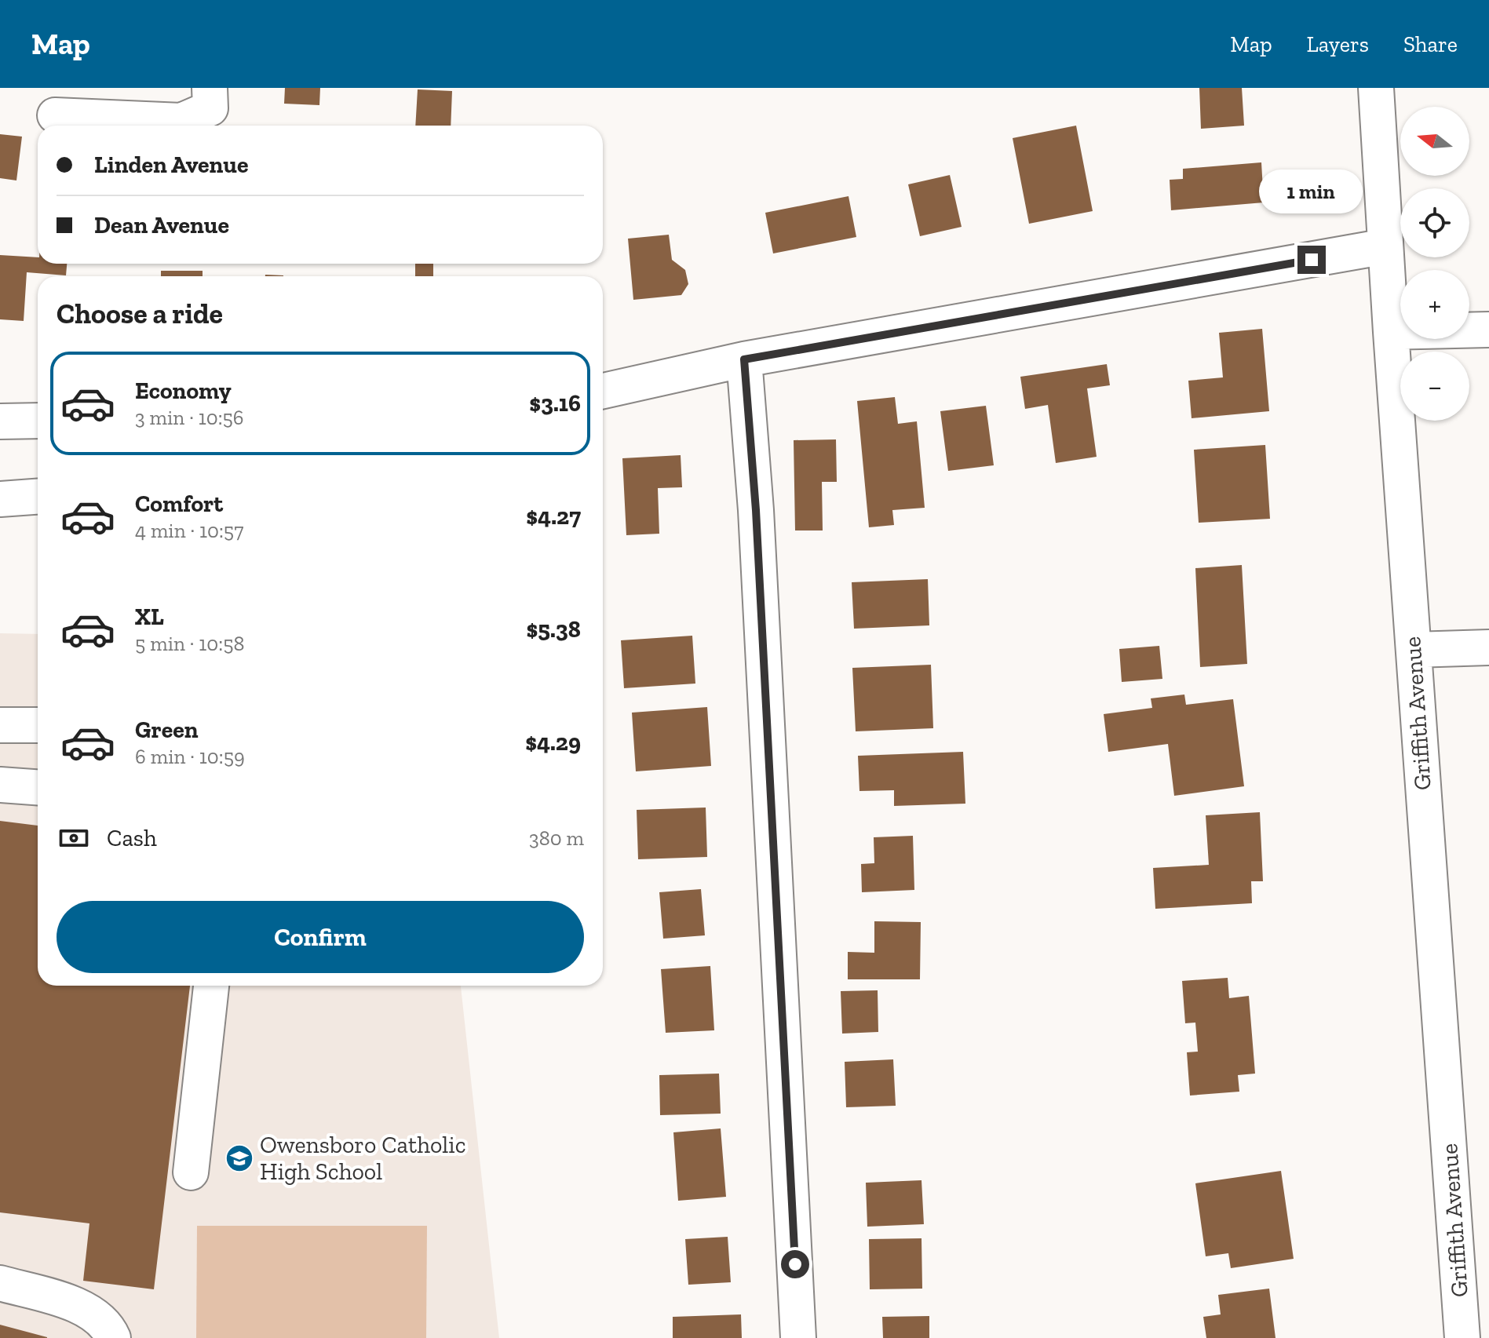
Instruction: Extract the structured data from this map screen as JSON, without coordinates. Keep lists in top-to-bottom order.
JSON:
{
  "streets": {
    "street": ["Griffith Avenue"]
  },
  "places": {
    "school or university": ["Owensboro Catholic High School"]
  },
  "north": "left",
  "page": {
    "header": "Map",
    "nav": ["Map", "Layers", "Share"],
    "map_buttons": ["+", "−"],
    "banner": ["Linden Avenue", "Dean Avenue"],
    "bubble": "1 min",
    "heading": "Choose a ride",
    "list": [
      {
        "name": "Economy",
        "note": "3 min · 10:56",
        "value": "$3.16"
      },
      {
        "name": "Comfort",
        "note": "4 min · 10:57",
        "value": "$4.27"
      },
      {
        "name": "XL",
        "note": "5 min · 10:58",
        "value": "$5.38"
      },
      {
        "name": "Green",
        "note": "6 min · 10:59",
        "value": "$4.29"
      }
    ],
    "pay": ["Cash", "380 m"],
    "buttons": "Confirm"
  }
}
